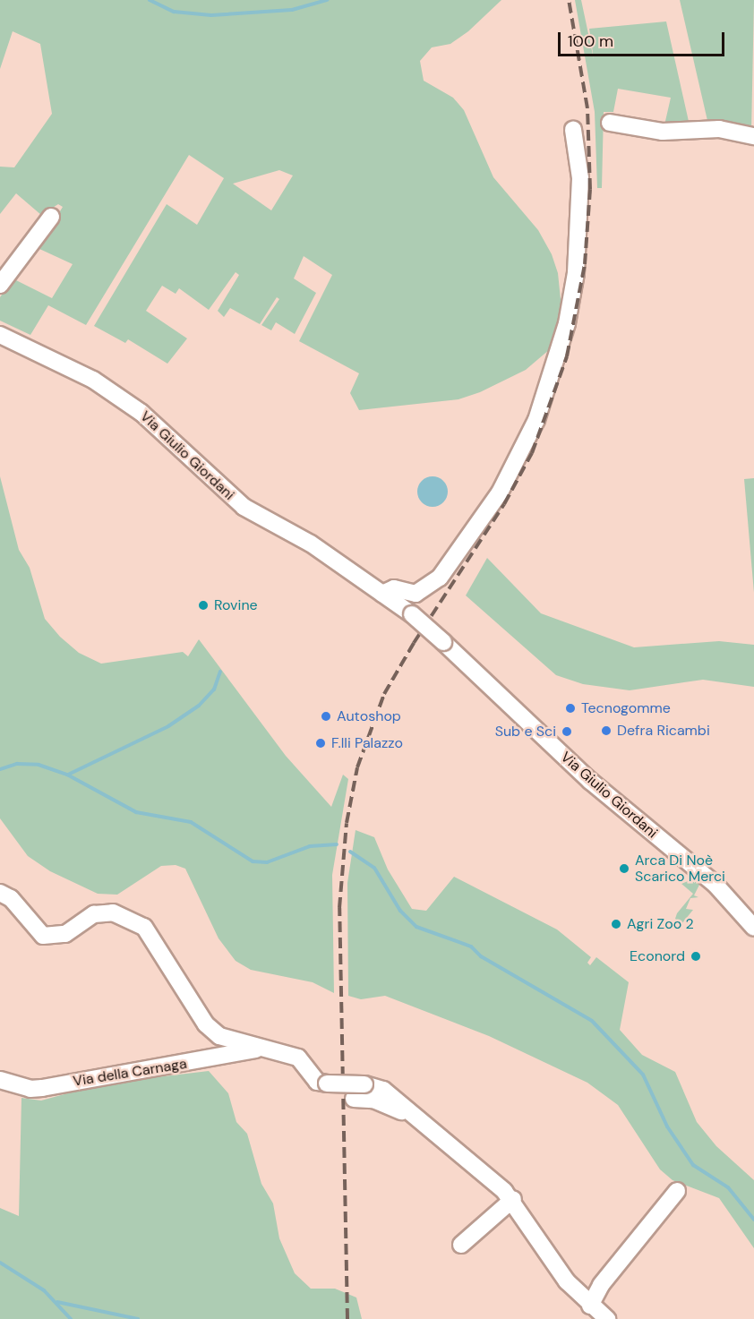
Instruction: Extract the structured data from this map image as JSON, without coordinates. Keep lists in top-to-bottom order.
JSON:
{
  "streets": {
    "street": ["Via Giulio Giordani", "Via della Carnaga"]
  },
  "places": [
    "Rovine",
    "Tecnogomme",
    "Autoshop",
    "Defra Ricambi",
    "Sub e Sci",
    "F.lli Palazzo",
    "Arca Di Noè Scarico Merci",
    "Agri Zoo 2",
    "Econord"
  ],
  "scale_bar": "100 m"
}
